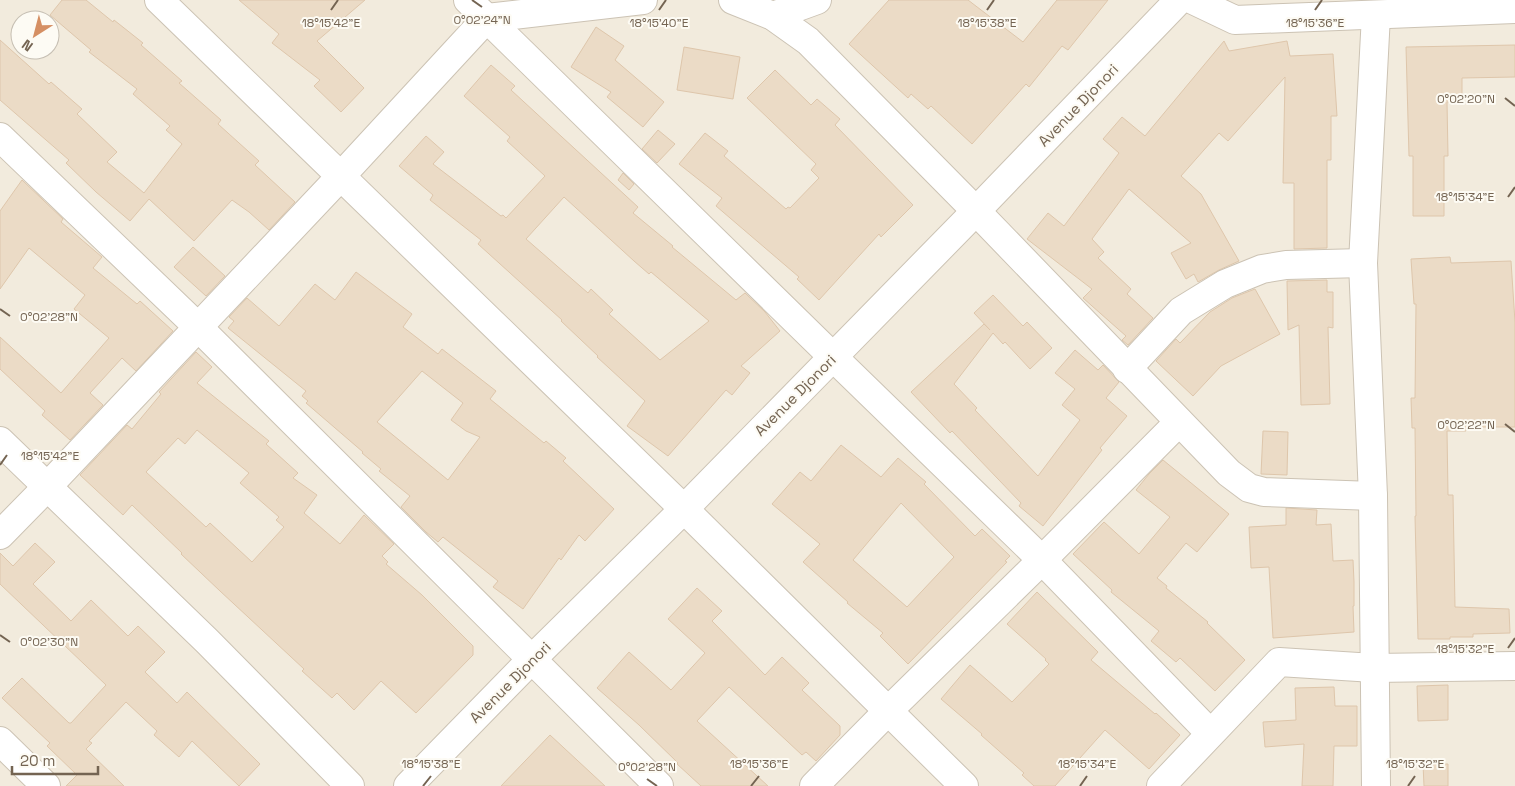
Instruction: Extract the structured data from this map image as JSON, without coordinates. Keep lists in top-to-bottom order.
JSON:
{
  "streets": {
    "street": ["Avenue Djonori"]
  },
  "scale_bar": "20 m",
  "north": "bottom left",
  "coordinates": [
    "0°02'24\"N",
    "18°15'42\"E",
    "18°15'40\"E",
    "18°15'38\"E",
    "18°15'36\"E",
    "0°02'20\"N",
    "18°15'34\"E",
    "0°02'28\"N",
    "0°02'22\"N",
    "0°02'30\"N",
    "18°15'32\"E"
  ]
}
